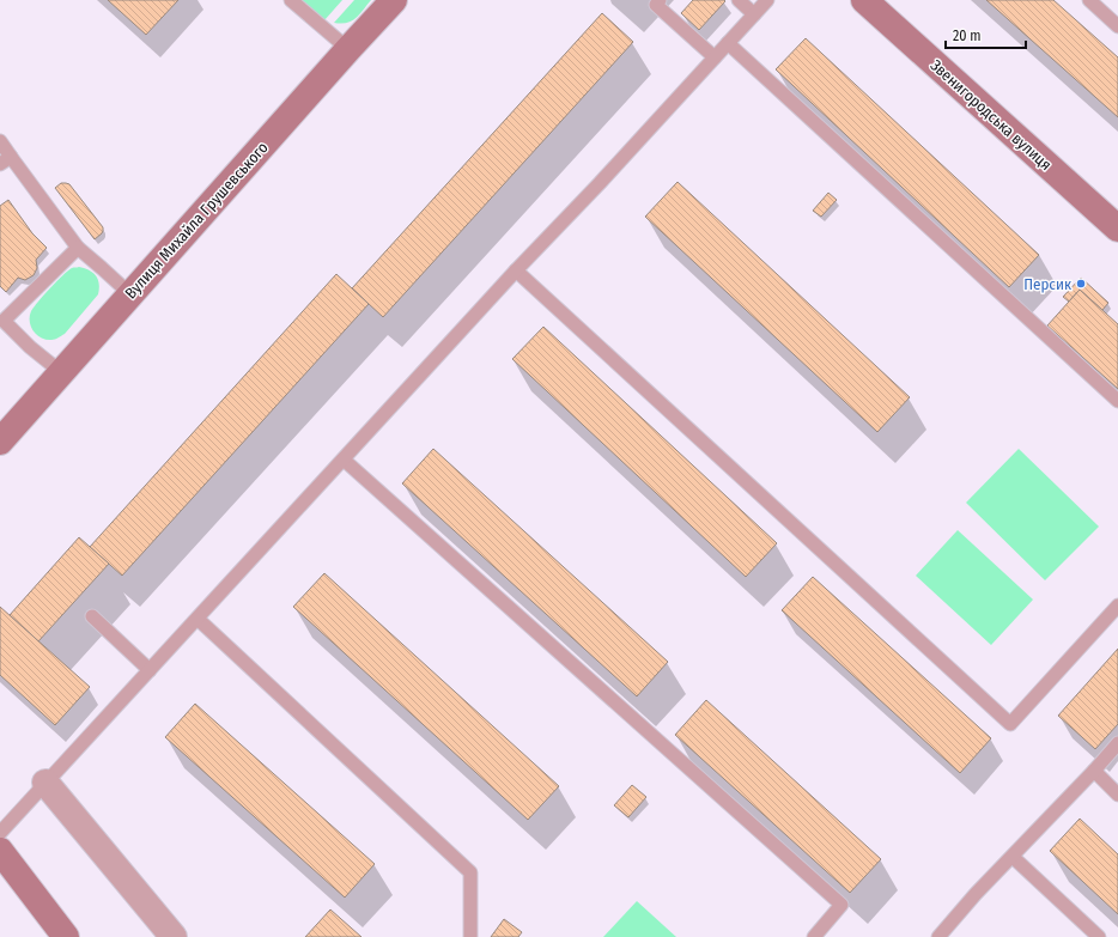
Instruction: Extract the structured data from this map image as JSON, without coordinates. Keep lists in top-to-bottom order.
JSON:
{
  "streets": {
    "street": ["Звенигородська вулиця", "Вулиця Михайла Грушевського"]
  },
  "places": ["Персик"],
  "scale_bar": "20 m"
}
